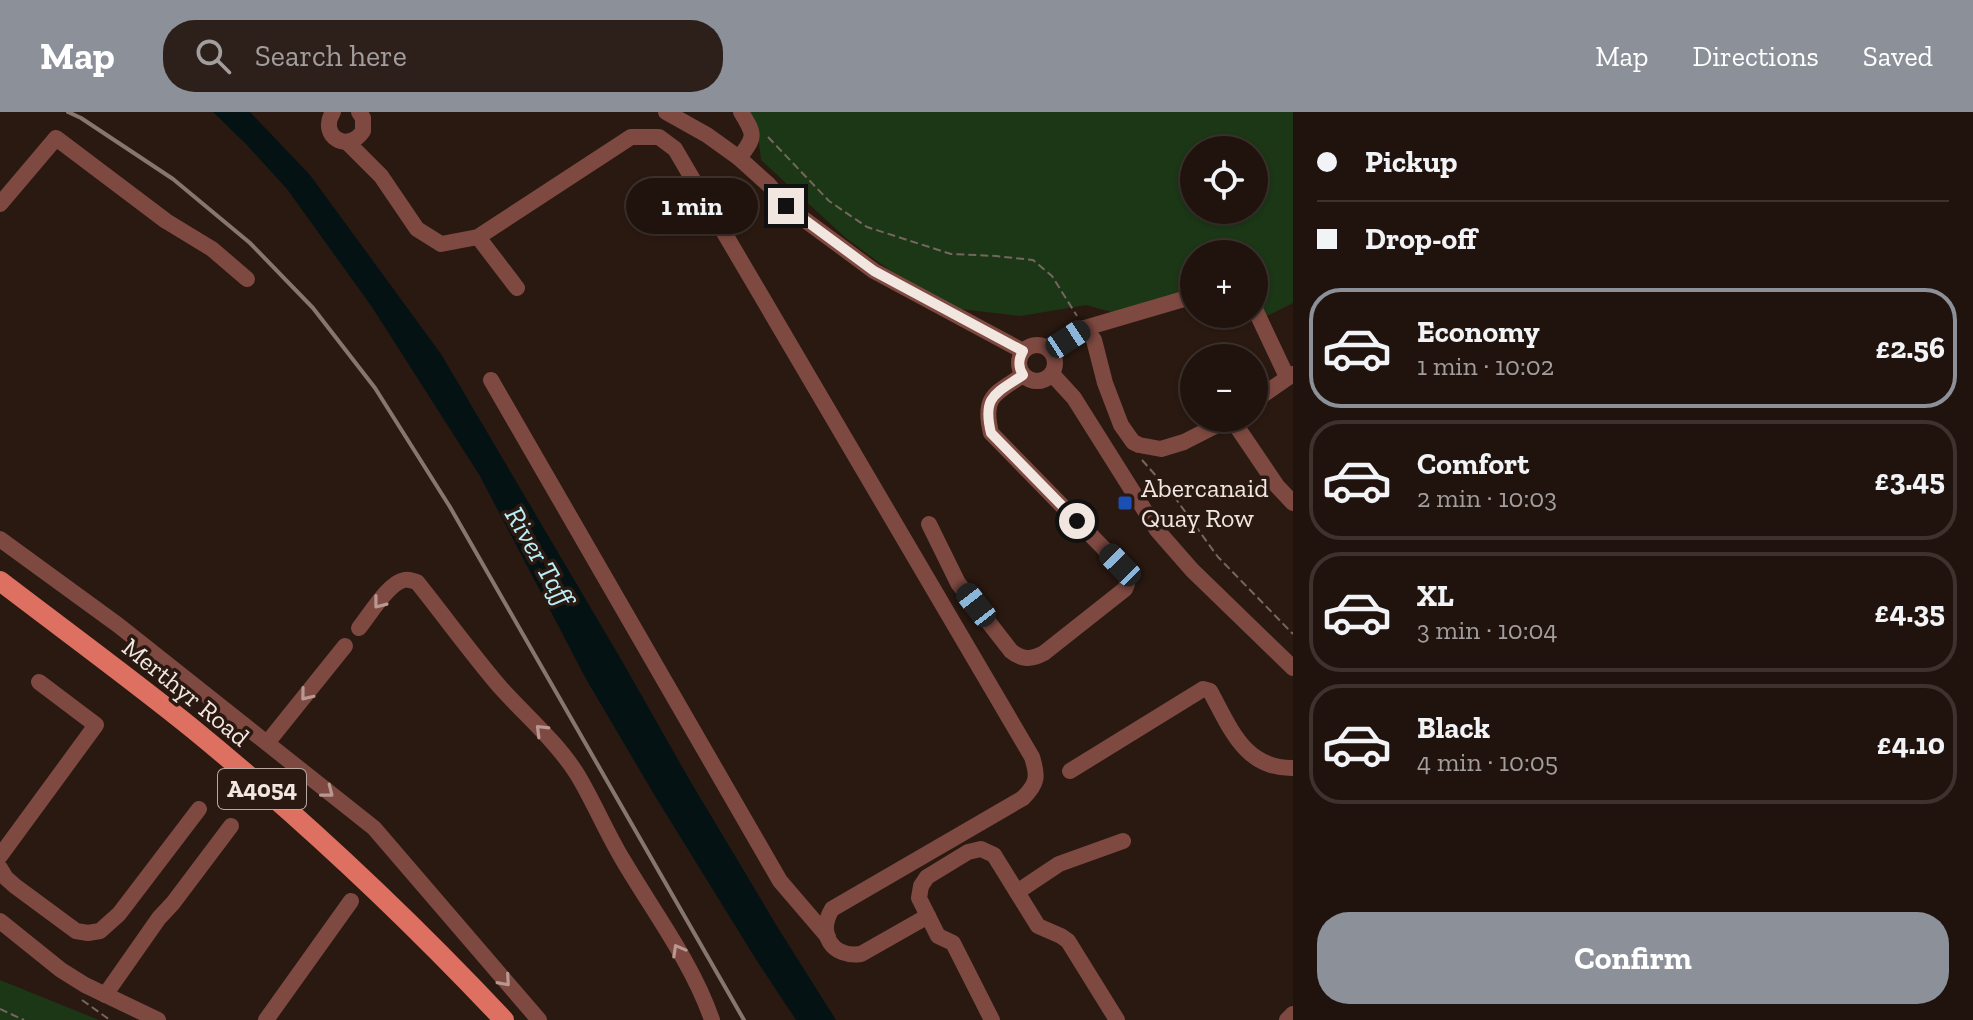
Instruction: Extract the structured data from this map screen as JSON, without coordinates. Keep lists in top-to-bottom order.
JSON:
{
  "streets": {
    "main road": ["Merthyr Road", "A4054"]
  },
  "water": ["River Taff"],
  "places": {
    "transit": ["Abercanaid Quay Row"]
  },
  "page": {
    "header": "Map",
    "search": "Search here",
    "nav": ["Map", "Directions", "Saved"],
    "banner": ["Pickup", "Drop-off"],
    "map_buttons": ["+", "−"],
    "bubble": "1 min",
    "list": [
      {
        "name": "Economy",
        "note": "1 min · 10:02",
        "value": "£2.56"
      },
      {
        "name": "Comfort",
        "note": "2 min · 10:03",
        "value": "£3.45"
      },
      {
        "name": "XL",
        "note": "3 min · 10:04",
        "value": "£4.35"
      },
      {
        "name": "Black",
        "note": "4 min · 10:05",
        "value": "£4.10"
      }
    ],
    "buttons": "Confirm"
  }
}
